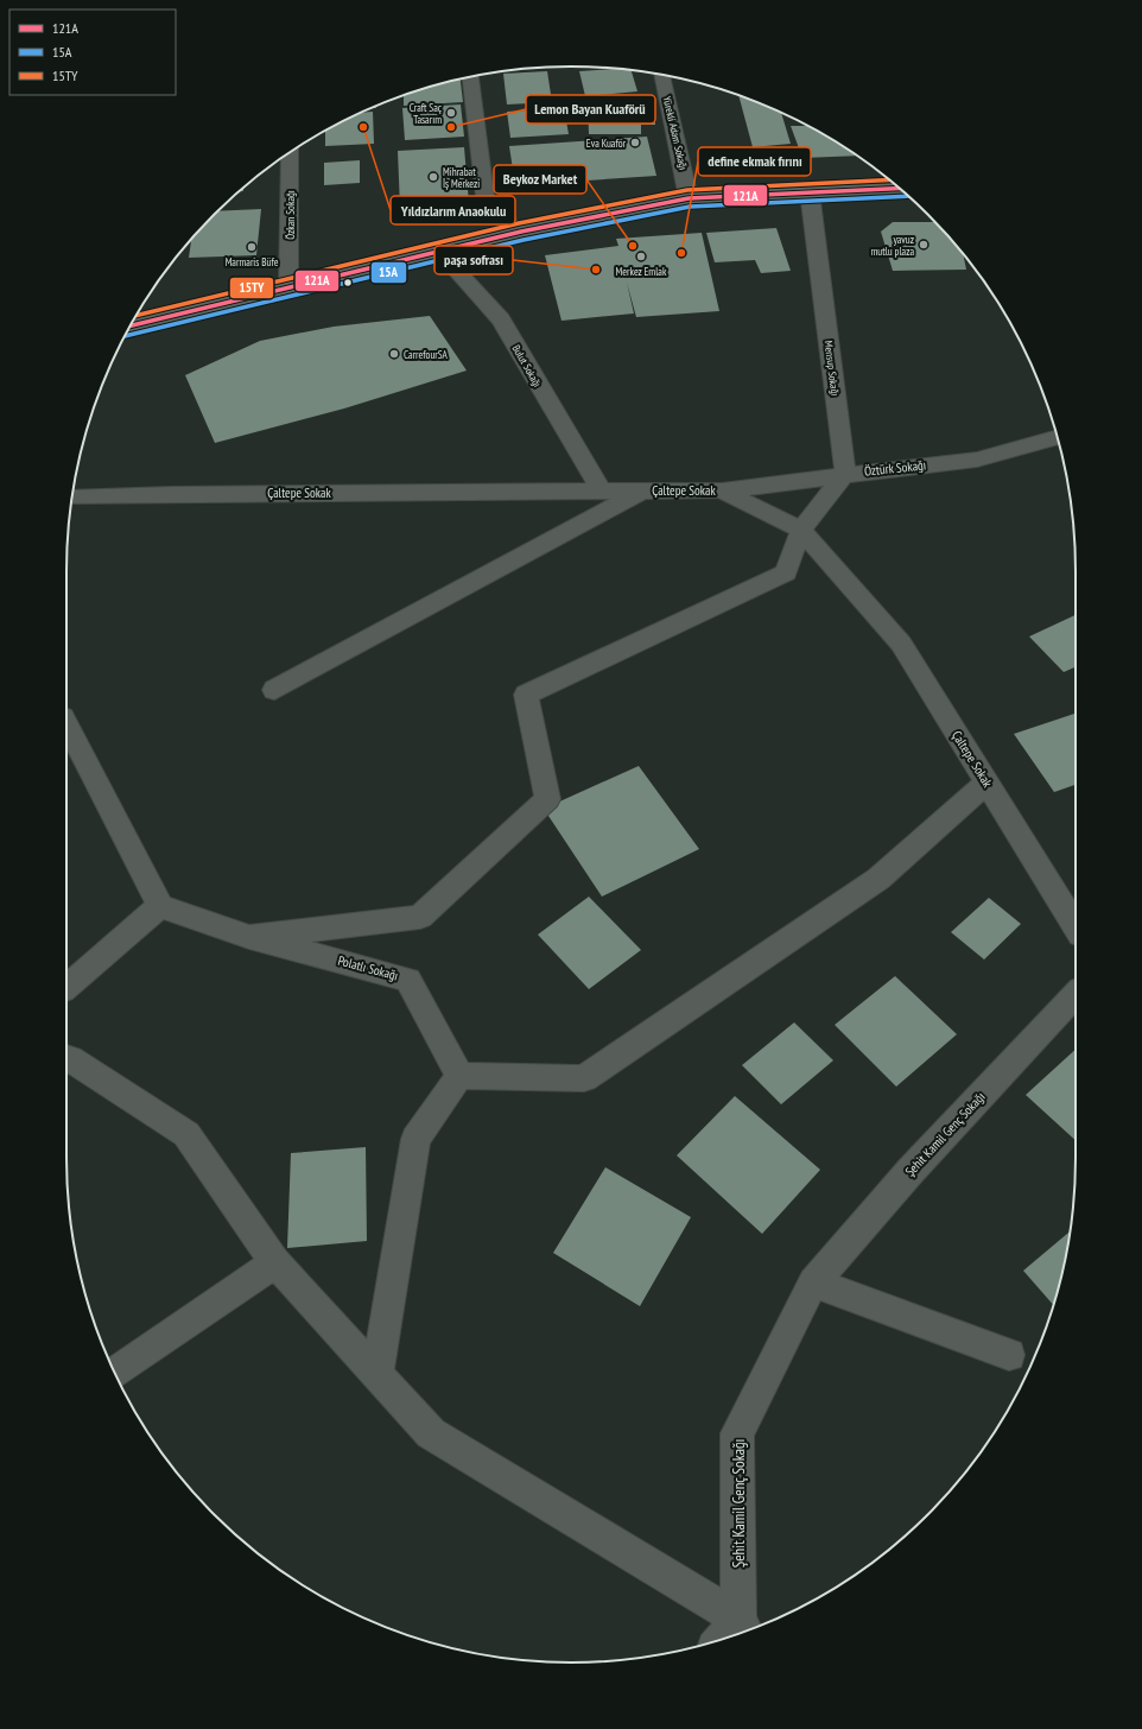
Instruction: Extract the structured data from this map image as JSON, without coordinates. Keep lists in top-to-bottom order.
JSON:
{
  "streets": {
    "street": [
      "Yürekli Adam Sokağı",
      "Özkan Sokağı",
      "Bulut Sokağı",
      "Mensup Sokağı",
      "Öztürk Sokağı",
      "Çaltepe Sokak",
      "Polatlı Sokağı",
      "Şehit Kamil Genç Sokağı"
    ]
  },
  "crossings": [
    ["Bulut Sokağı", "Çaltepe Sokak"],
    ["Mensup Sokağı", "Öztürk Sokağı"],
    ["Öztürk Sokağı", "Çaltepe Sokak"]
  ],
  "places": [
    "Craft Saç Tasarım",
    "Yıldızlarım Anaokulu",
    "Lemon Bayan Kuaförü",
    "Eva Kuaför",
    "Mihrabat İş Merkezi",
    "yavuz mutlu plaza",
    "Beykoz Market",
    "Marmaris Büfe",
    "define ekmak fırını",
    "Merkez Emlak",
    "paşa sofrası",
    "CarrefourSA"
  ],
  "lines": ["transit line 15TY", "transit line 121A", "transit line 15A"],
  "legend": ["121A", "15A", "15TY"]
}
